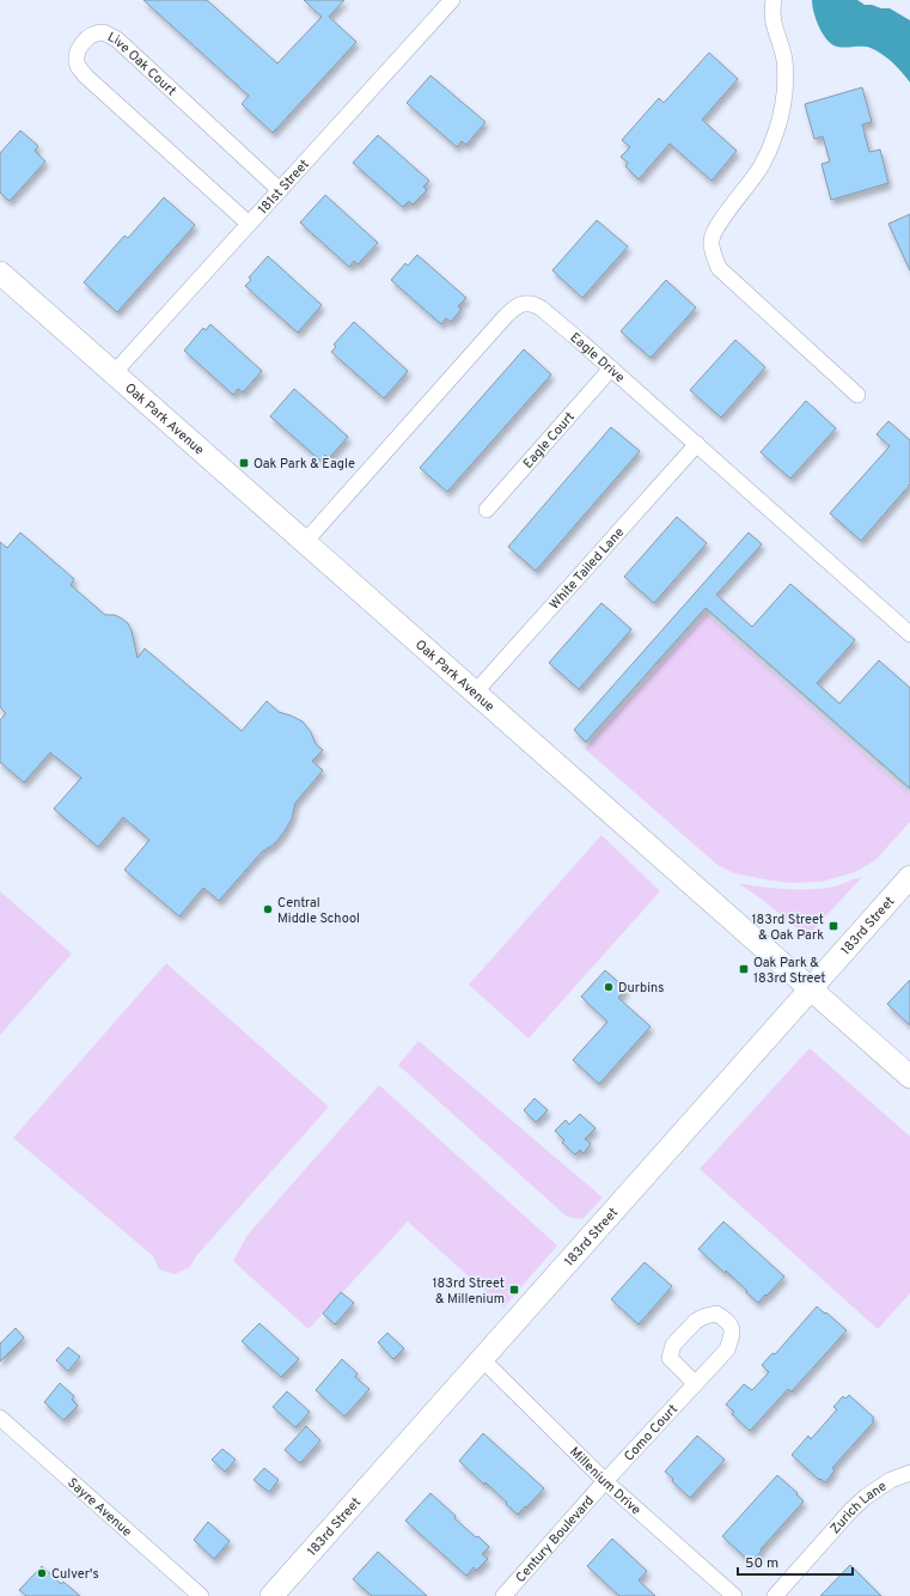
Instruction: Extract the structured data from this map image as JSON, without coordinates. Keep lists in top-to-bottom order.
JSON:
{
  "streets": {
    "street": [
      "Live Oak Court",
      "181st Street",
      "Eagle Drive",
      "Oak Park Avenue",
      "Eagle Court",
      "White Tailed Lane",
      "183rd Street",
      "Como Court",
      "Millenium Drive",
      "Sayre Avenue",
      "Zurich Lane",
      "Century Boulevard"
    ]
  },
  "crossings": [
    ["Live Oak Court", "181st Street"],
    ["181st Street", "Oak Park Avenue"],
    ["Eagle Drive", "Oak Park Avenue"],
    ["Eagle Drive", "Eagle Court"],
    ["Eagle Drive", "White Tailed Lane"],
    ["Oak Park Avenue", "White Tailed Lane"],
    ["Oak Park Avenue", "183rd Street"],
    ["183rd Street", "Millenium Drive"],
    ["Como Court", "Millenium Drive"],
    ["Como Court", "Century Boulevard"],
    ["Millenium Drive", "Century Boulevard"]
  ],
  "places": {
    "transit": [
      "Oak Park & Eagle",
      "183rd Street & Oak Park",
      "Oak Park & 183rd Street",
      "183rd Street & Millenium"
    ],
    "other": ["Central Middle School", "Durbins", "Culver's"]
  },
  "scale_bar": "50 m"
}
